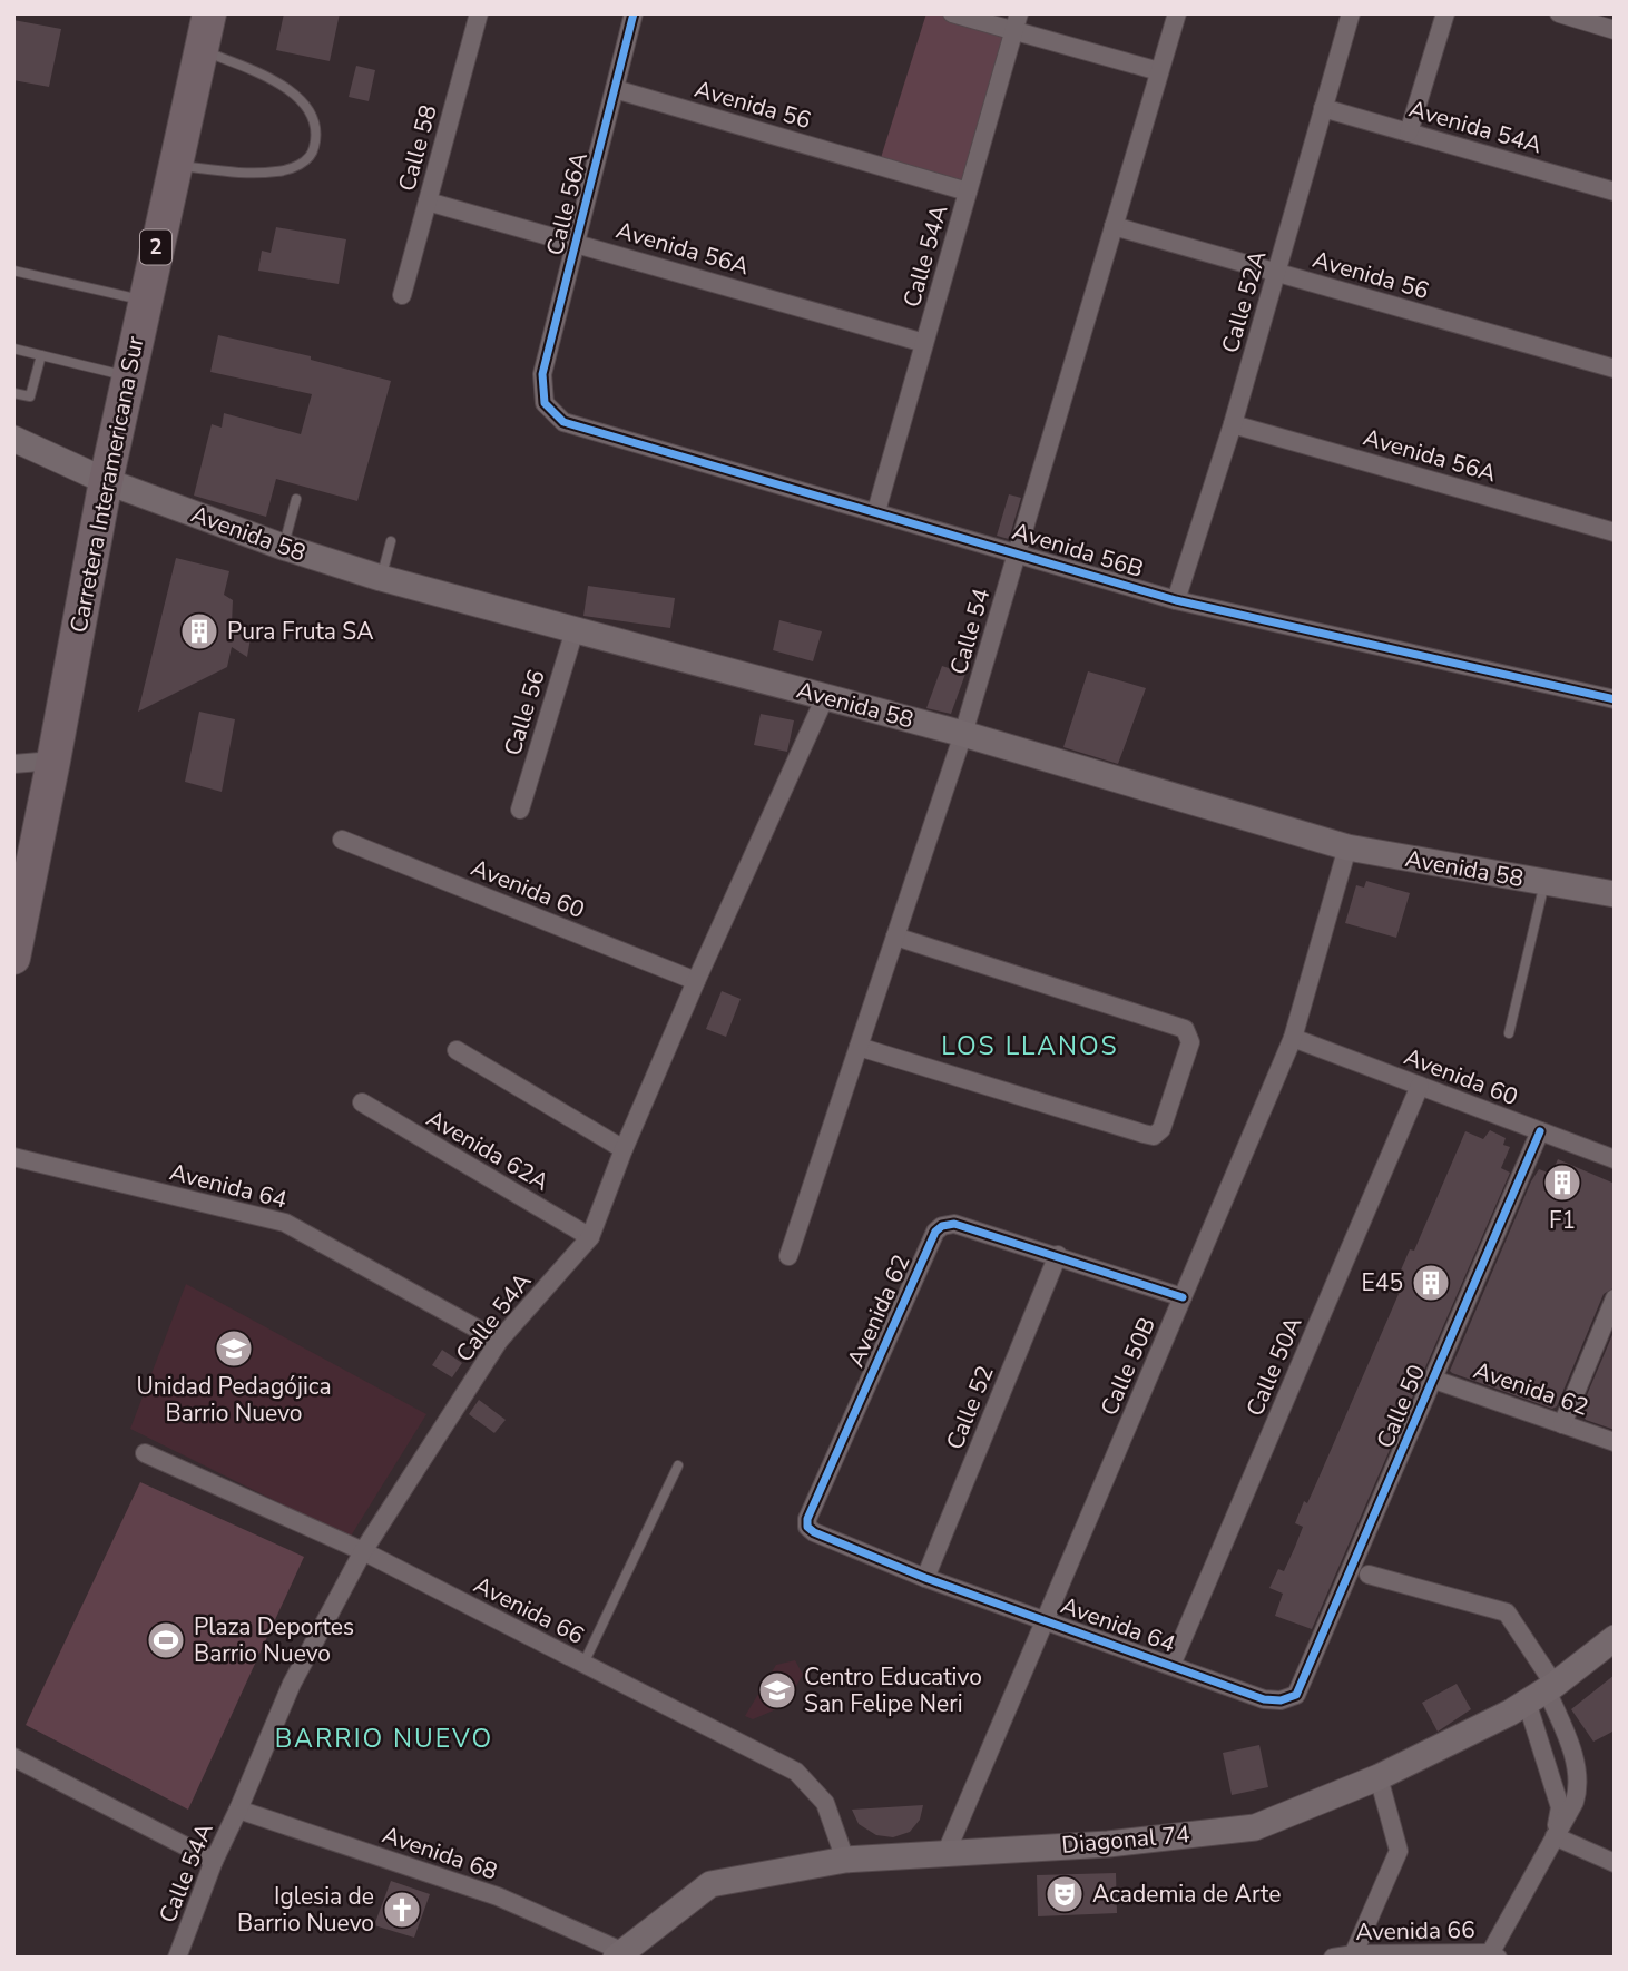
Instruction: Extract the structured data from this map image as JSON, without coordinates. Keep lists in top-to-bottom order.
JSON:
{
  "streets": {
    "highway": ["2", "Carretera Interamericana Sur"],
    "main road": ["Avenida 58", "Diagonal 74"],
    "street": [
      "Avenida 56",
      "Avenida 54A",
      "Calle 58",
      "Calle 56A",
      "Avenida 56A",
      "Calle 54A",
      "Calle 52A",
      "Avenida 56B",
      "Calle 54",
      "Calle 56",
      "Avenida 60",
      "Avenida 62A",
      "Avenida 64",
      "Avenida 62",
      "Calle 50B",
      "Calle 50A",
      "Calle 50",
      "Calle 52",
      "Avenida 66",
      "Avenida 68"
    ]
  },
  "crossings": [
    ["Avenida 56", "Calle 56A"],
    ["Avenida 56", "Calle 54A"],
    ["Avenida 56", "Calle 52A"],
    ["Avenida 56", "Calle 54"],
    ["Avenida 54A", "Calle 52A"],
    ["Calle 58", "Avenida 56A"],
    ["Calle 56A", "Avenida 56A"],
    ["Calle 56A", "Avenida 56B"],
    ["Avenida 56A", "Calle 54A"],
    ["Avenida 56A", "Calle 52A"],
    ["Calle 54A", "Avenida 58"],
    ["Calle 54A", "Avenida 56B"],
    ["Calle 54A", "Avenida 60"],
    ["Calle 54A", "Avenida 62A"],
    ["Calle 54A", "Avenida 64"],
    ["Calle 54A", "Avenida 66"],
    ["Calle 54A", "Avenida 68"],
    ["Calle 52A", "Avenida 56B"],
    ["Carretera Interamericana Sur", "Avenida 58"],
    ["Avenida 58", "Calle 54"],
    ["Avenida 58", "Calle 56"],
    ["Avenida 58", "Calle 50B"],
    ["Avenida 56B", "Calle 54"],
    ["Avenida 60", "Calle 50B"],
    ["Avenida 60", "Calle 50A"],
    ["Avenida 60", "Calle 50"],
    ["Avenida 64", "Avenida 62"],
    ["Avenida 64", "Calle 50B"],
    ["Avenida 64", "Calle 50A"],
    ["Avenida 64", "Calle 50"],
    ["Avenida 64", "Calle 52"],
    ["Avenida 62", "Calle 50B"],
    ["Avenida 62", "Calle 50"],
    ["Avenida 62", "Calle 52"],
    ["Calle 50B", "Diagonal 74"],
    ["Avenida 66", "Diagonal 74"],
    ["Diagonal 74", "Avenida 68"]
  ],
  "districts": ["LOS LLANOS", "BARRIO NUEVO"],
  "places": {
    "building": ["Pura Fruta SA", "F1", "E45"],
    "school or university": ["Unidad Pedagójica Barrio Nuevo", "Centro Educativo San Felipe Neri"],
    "sports": ["Plaza Deportes Barrio Nuevo"],
    "theatre": ["Academia de Arte"],
    "church": ["Iglesia de Barrio Nuevo"]
  }
}
